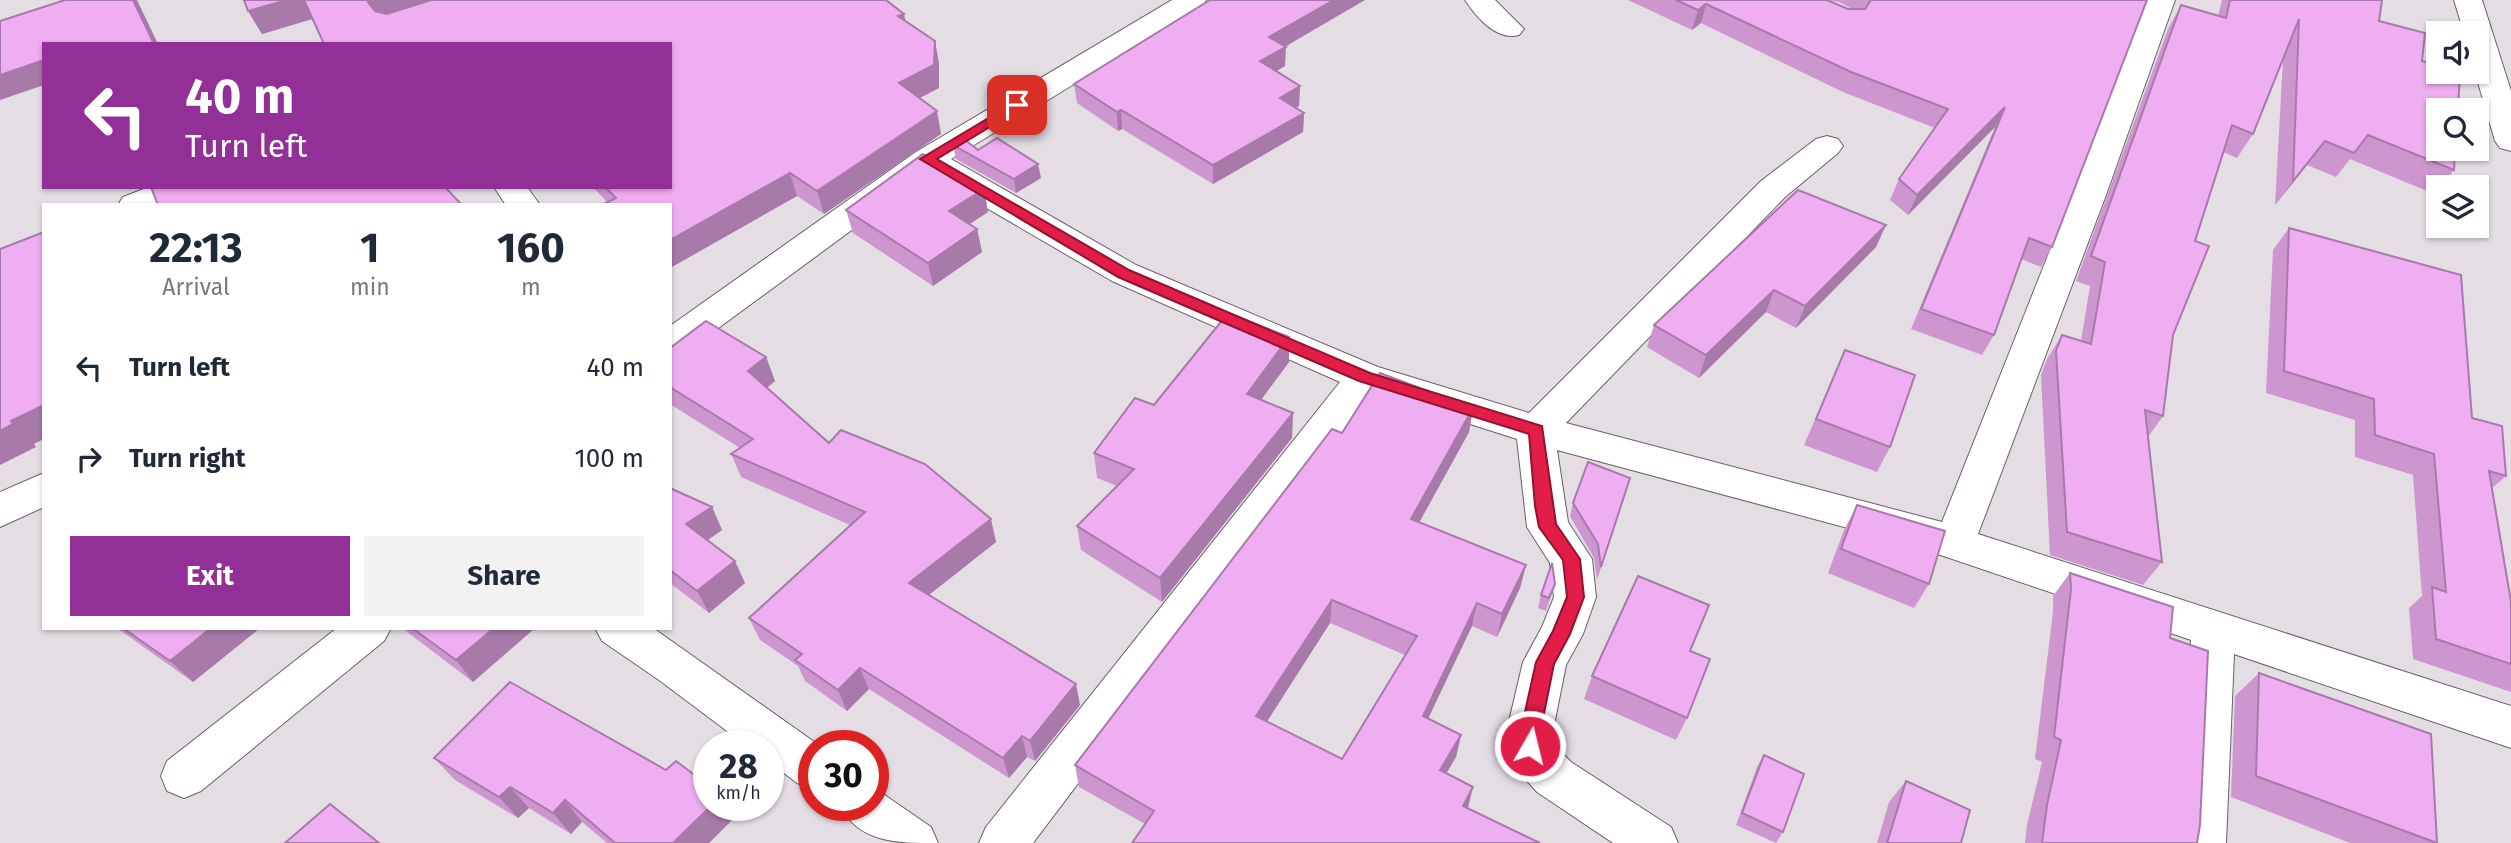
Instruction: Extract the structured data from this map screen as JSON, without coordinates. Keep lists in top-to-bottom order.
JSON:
{
  "page": {
    "turn": ["40 m", "Turn left"],
    "eta": [
      "22:13",
      "Arrival",
      "1",
      "min",
      "160",
      "m"
    ],
    "list": [
      {
        "name": "Turn left",
        "value": "40 m"
      },
      {
        "name": "Turn right",
        "value": "100 m"
      }
    ],
    "buttons": ["Exit", "Share"],
    "speed": "28 km/h",
    "limit": "30"
  }
}
